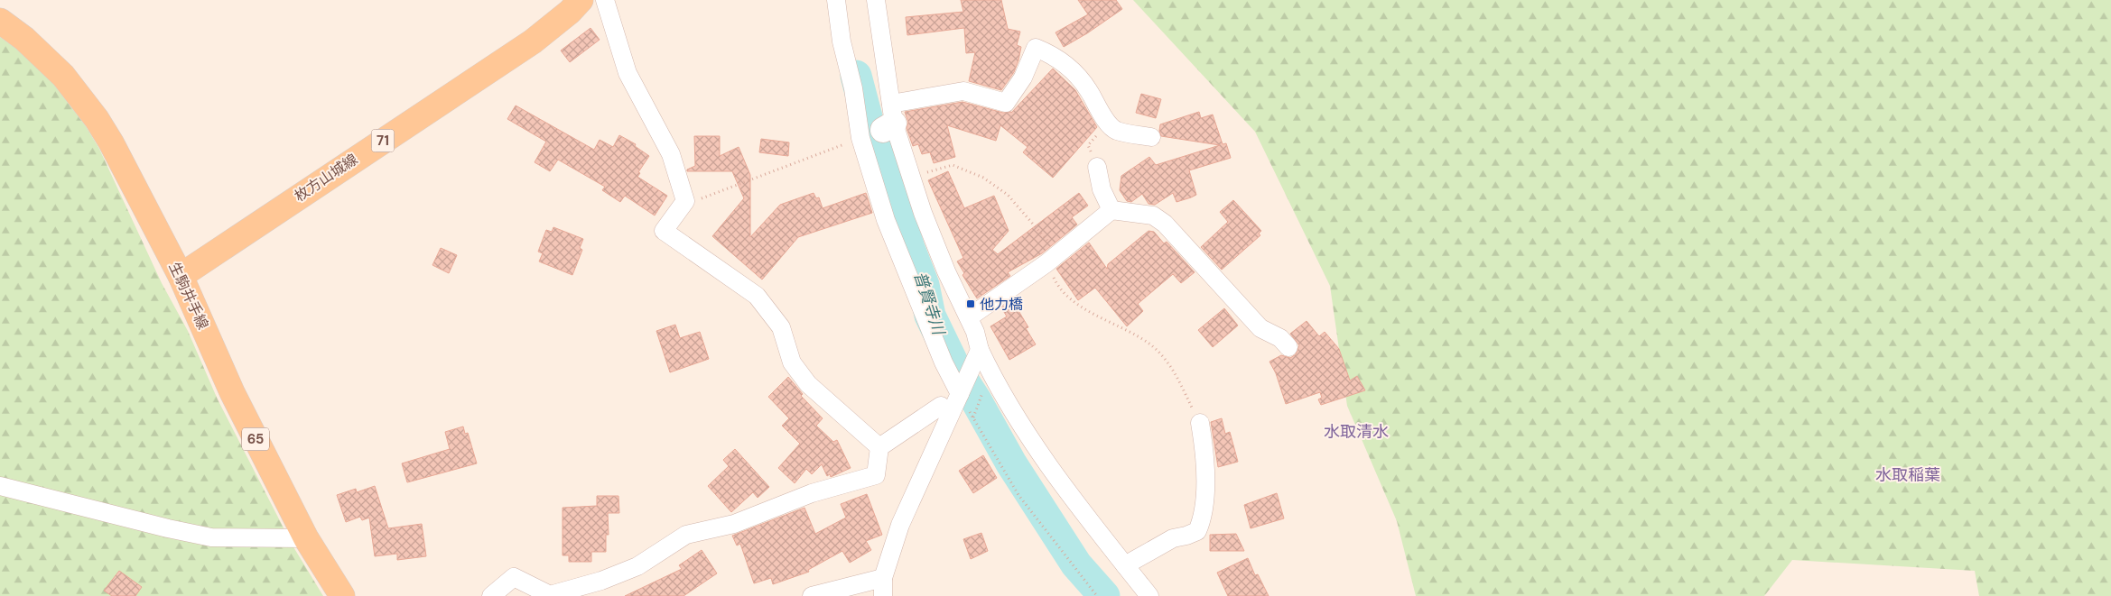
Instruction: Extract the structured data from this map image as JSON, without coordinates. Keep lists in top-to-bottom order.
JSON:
{
  "streets": {
    "main road": [
      "71",
      "枚方山城線",
      "生駒井手線",
      "65"
    ]
  },
  "crossings": [
    ["枚方山城線", "生駒井手線"]
  ],
  "districts": ["水取清水", "水取稲葉"],
  "water": ["普賢寺川"],
  "places": {
    "transit": ["他力橋"]
  }
}
